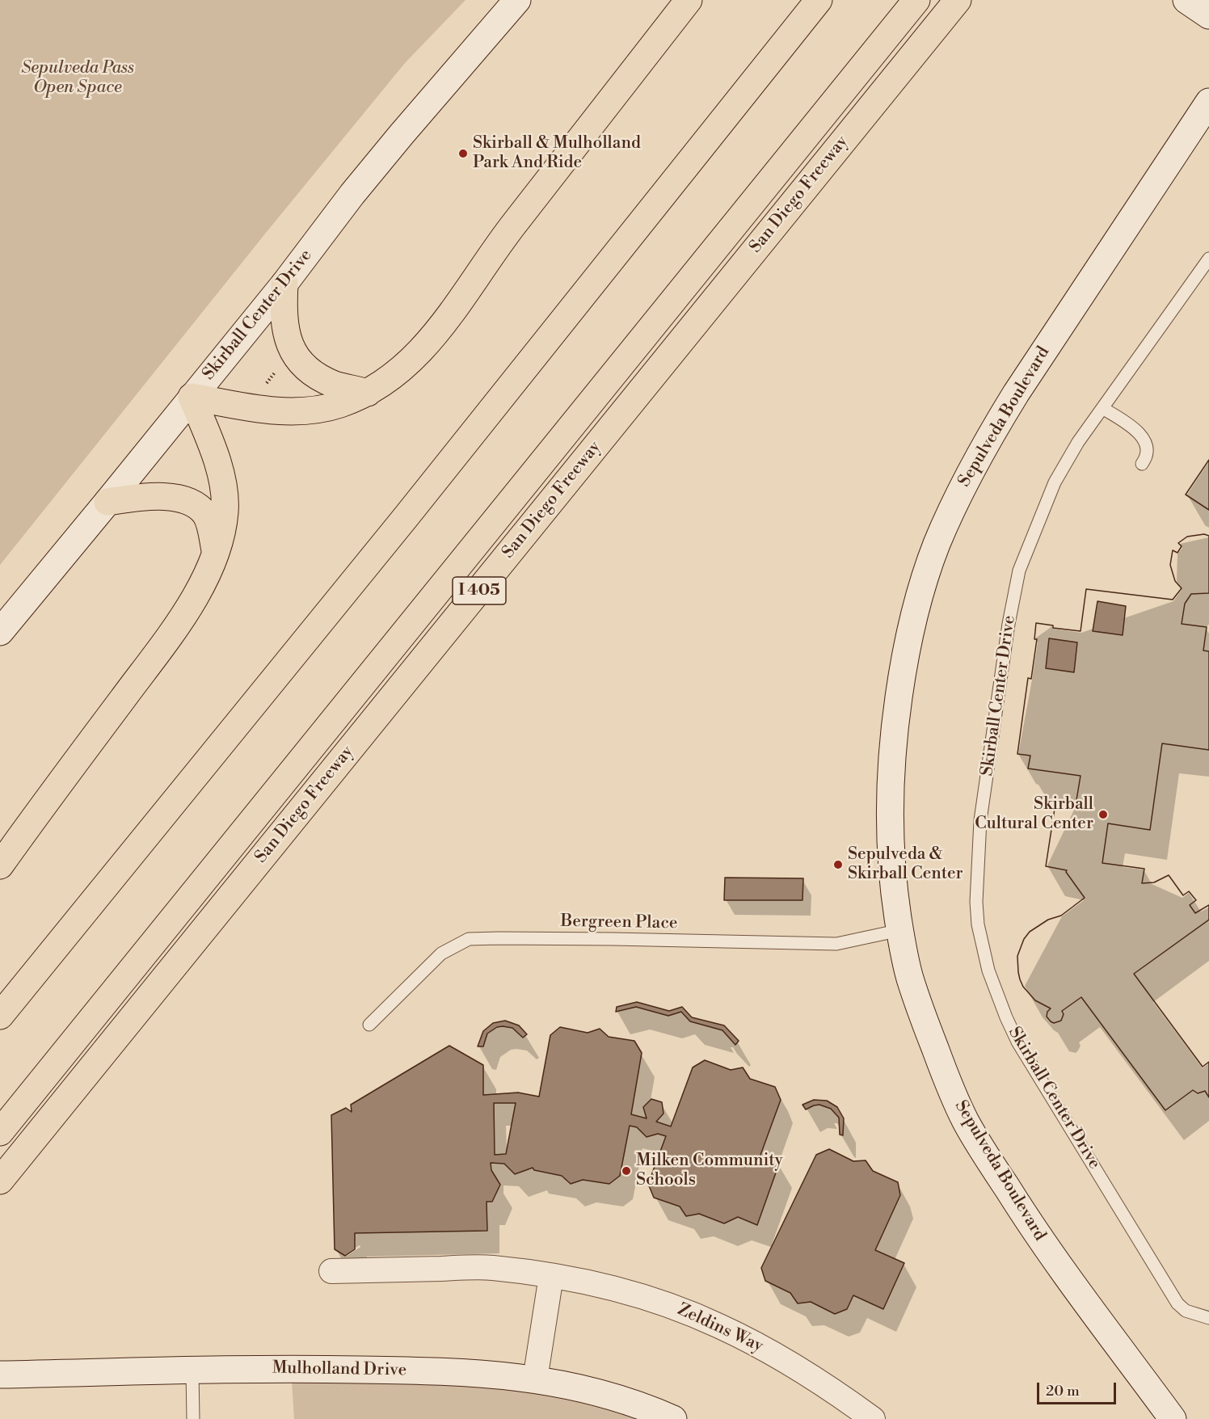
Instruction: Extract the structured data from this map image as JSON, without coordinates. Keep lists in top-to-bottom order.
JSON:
{
  "streets": {
    "highway": ["San Diego Freeway", "I 405"],
    "main road": ["Skirball Center Drive", "Sepulveda Boulevard", "Mulholland Drive"],
    "street": ["Zeldins Way"],
    "lane": ["Bergreen Place"]
  },
  "crossings": [
    ["Sepulveda Boulevard", "Bergreen Place"]
  ],
  "parks": ["Sepulveda Pass Open Space"],
  "places": [
    "Skirball & Mulholland Park And Ride",
    "Skirball Cultural Center",
    "Sepulveda & Skirball Center",
    "Milken Community Schools"
  ],
  "scale_bar": "20 m"
}
